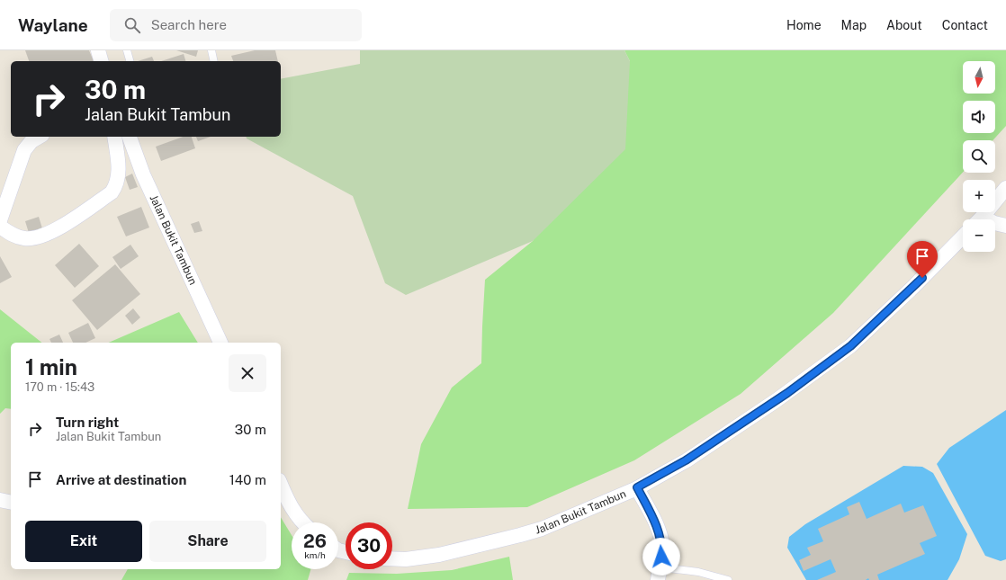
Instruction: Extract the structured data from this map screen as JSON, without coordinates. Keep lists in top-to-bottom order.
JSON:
{
  "streets": {
    "street": ["Jalan Bukit Tambun"]
  },
  "north": "bottom",
  "page": {
    "header": "Waylane",
    "search": "Search here",
    "nav": [
      "Home",
      "Map",
      "About",
      "Contact"
    ],
    "map_buttons": ["+", "−"],
    "turn": ["30 m", "Jalan Bukit Tambun"],
    "heading": ["1 min", "170 m · 15:43"],
    "list": [
      {
        "name": "Turn right",
        "note": "Jalan Bukit Tambun",
        "value": "30 m"
      },
      {
        "name": "Arrive at destination",
        "value": "140 m"
      }
    ],
    "buttons": ["Exit", "Share"],
    "speed": "26 km/h",
    "limit": "30"
  }
}
